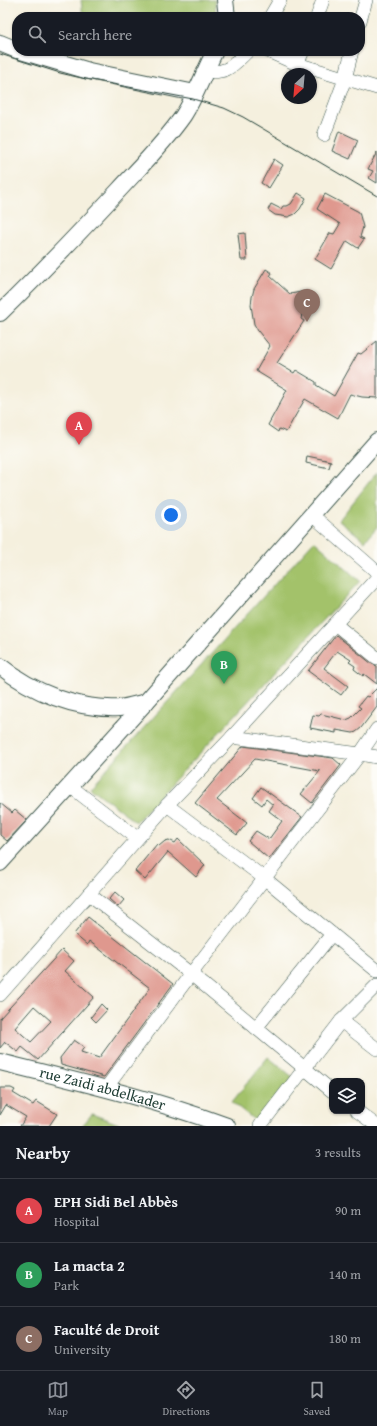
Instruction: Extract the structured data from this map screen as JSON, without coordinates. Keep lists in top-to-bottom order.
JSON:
{
  "streets": {
    "main road": ["rue Zaidi abdelkader"]
  },
  "north": "bottom left",
  "page": {
    "search": "Search here",
    "pins": ["C", "A", "B"],
    "heading": ["Nearby", "3 results"],
    "list": [
      {
        "mark": "A",
        "name": "EPH Sidi Bel Abbès",
        "note": "Hospital",
        "value": "90 m"
      },
      {
        "mark": "B",
        "name": "La macta 2",
        "note": "Park",
        "value": "140 m"
      },
      {
        "mark": "C",
        "name": "Faculté de Droit",
        "note": "University",
        "value": "180 m"
      }
    ],
    "nav": ["Map", "Directions", "Saved"]
  }
}
